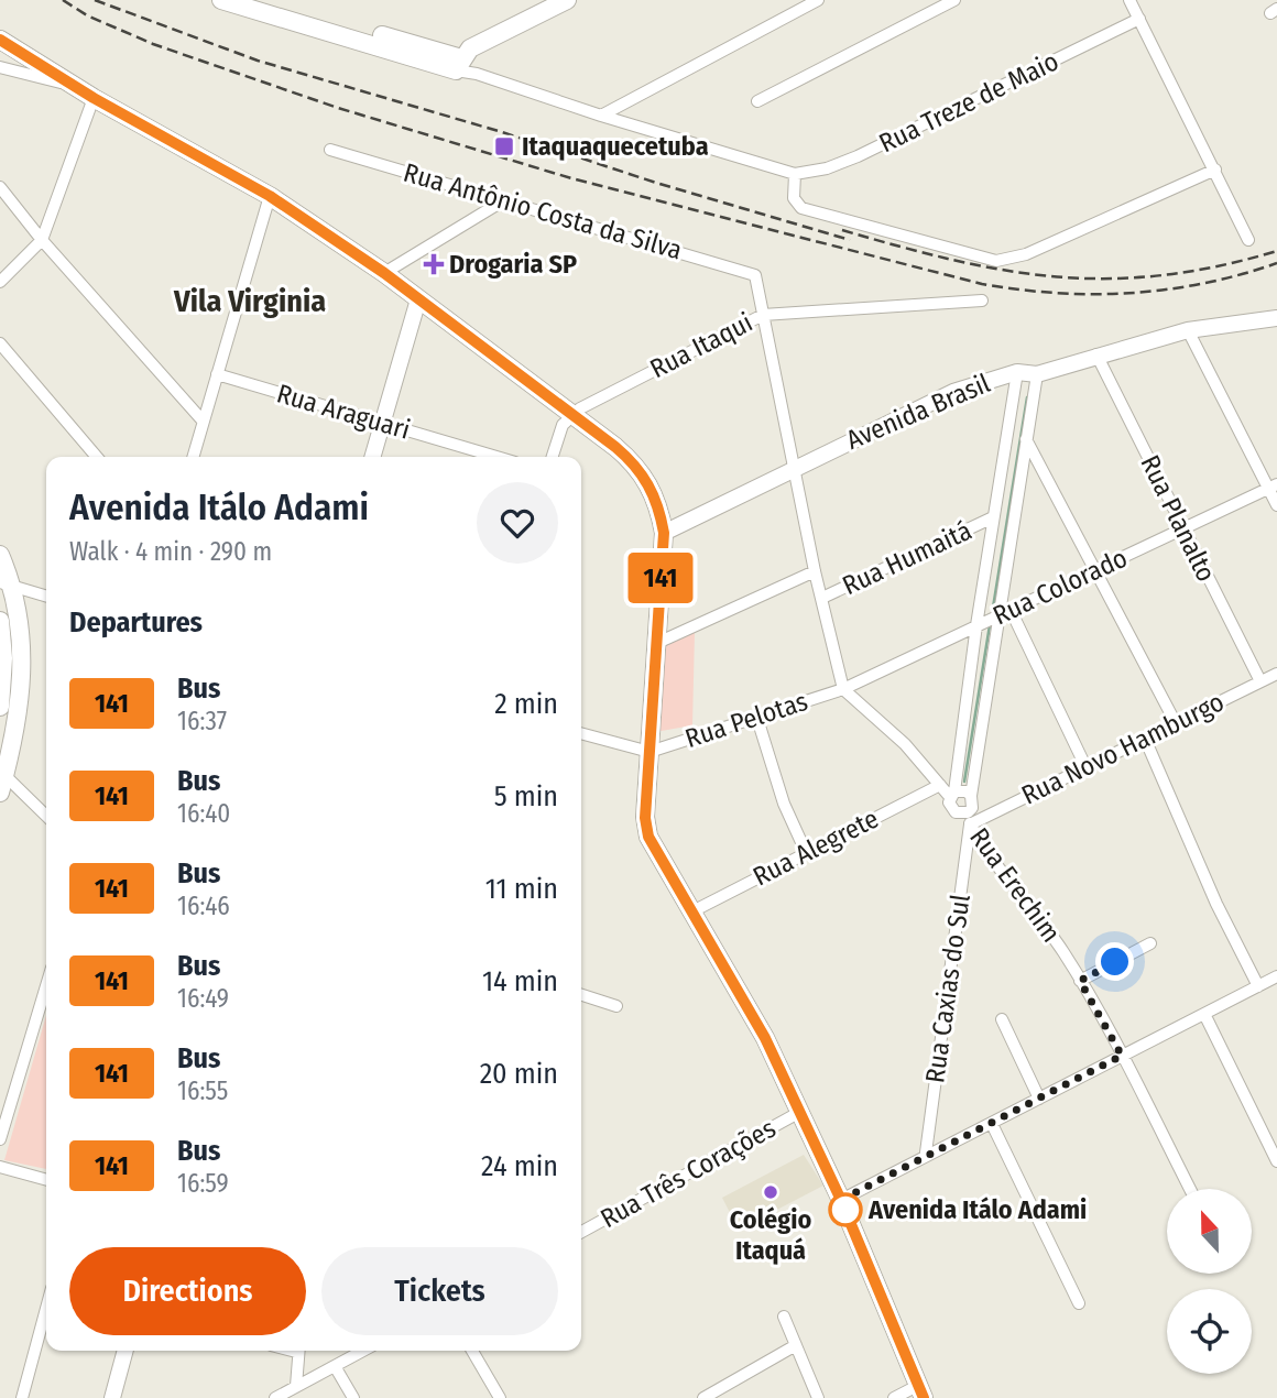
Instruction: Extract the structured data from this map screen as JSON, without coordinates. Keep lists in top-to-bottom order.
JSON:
{
  "streets": {
    "street": [
      "Rua Treze de Maio",
      "Rua Antônio Costa da Silva",
      "Rua Itaqui",
      "Rua Araguari",
      "Avenida Brasil",
      "Rua Planalto",
      "Rua Humaitá",
      "Rua Colorado",
      "Rua Pelotas",
      "Rua Novo Hamburgo",
      "Rua Alegrete",
      "Rua Erechim",
      "Rua Caxias do Sul",
      "Rua Três Corações"
    ]
  },
  "crossings": [
    ["Rua Antônio Costa da Silva", "Rua Itaqui"],
    ["Avenida Brasil", "Rua Planalto"],
    ["Rua Planalto", "Rua Colorado"],
    ["Rua Planalto", "Rua Novo Hamburgo"],
    ["Rua Colorado", "Rua Pelotas"],
    ["Rua Novo Hamburgo", "Rua Erechim"],
    ["Rua Novo Hamburgo", "Rua Caxias do Sul"],
    ["Rua Erechim", "Rua Caxias do Sul"]
  ],
  "districts": ["Vila Virginia"],
  "places": {
    "transit": ["Itaquaquecetuba"],
    "health": ["Drogaria SP"],
    "other": ["Colégio Itaquá", "Avenida Itálo Adami"]
  },
  "lines": ["bus line 141"],
  "north": "top",
  "page": {
    "on_map": "141",
    "heading": [
      ["Avenida Itálo Adami", "Walk · 4 min · 290 m"],
      "Departures"
    ],
    "list": [
      {
        "mark": "141",
        "name": "Bus",
        "note": "16:37",
        "value": "2 min"
      },
      {
        "mark": "141",
        "name": "Bus",
        "note": "16:40",
        "value": "5 min"
      },
      {
        "mark": "141",
        "name": "Bus",
        "note": "16:46",
        "value": "11 min"
      },
      {
        "mark": "141",
        "name": "Bus",
        "note": "16:49",
        "value": "14 min"
      },
      {
        "mark": "141",
        "name": "Bus",
        "note": "16:55",
        "value": "20 min"
      },
      {
        "mark": "141",
        "name": "Bus",
        "note": "16:59",
        "value": "24 min"
      }
    ],
    "buttons": ["Directions", "Tickets"]
  }
}
